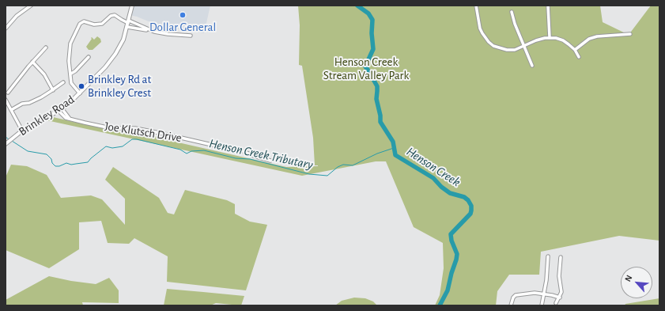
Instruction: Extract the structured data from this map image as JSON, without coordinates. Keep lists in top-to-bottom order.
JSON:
{
  "streets": {
    "main road": ["Brinkley Road"],
    "street": ["Joe Klutsch Drive"]
  },
  "crossings": [
    ["Brinkley Road", "Joe Klutsch Drive"]
  ],
  "water": ["Henson Creek Tributary", "Henson Creek"],
  "parks": ["Henson Creek Stream Valley Park"],
  "places": ["Dollar General", "Brinkley Rd at Brinkley Crest"],
  "north": "top left"
}
